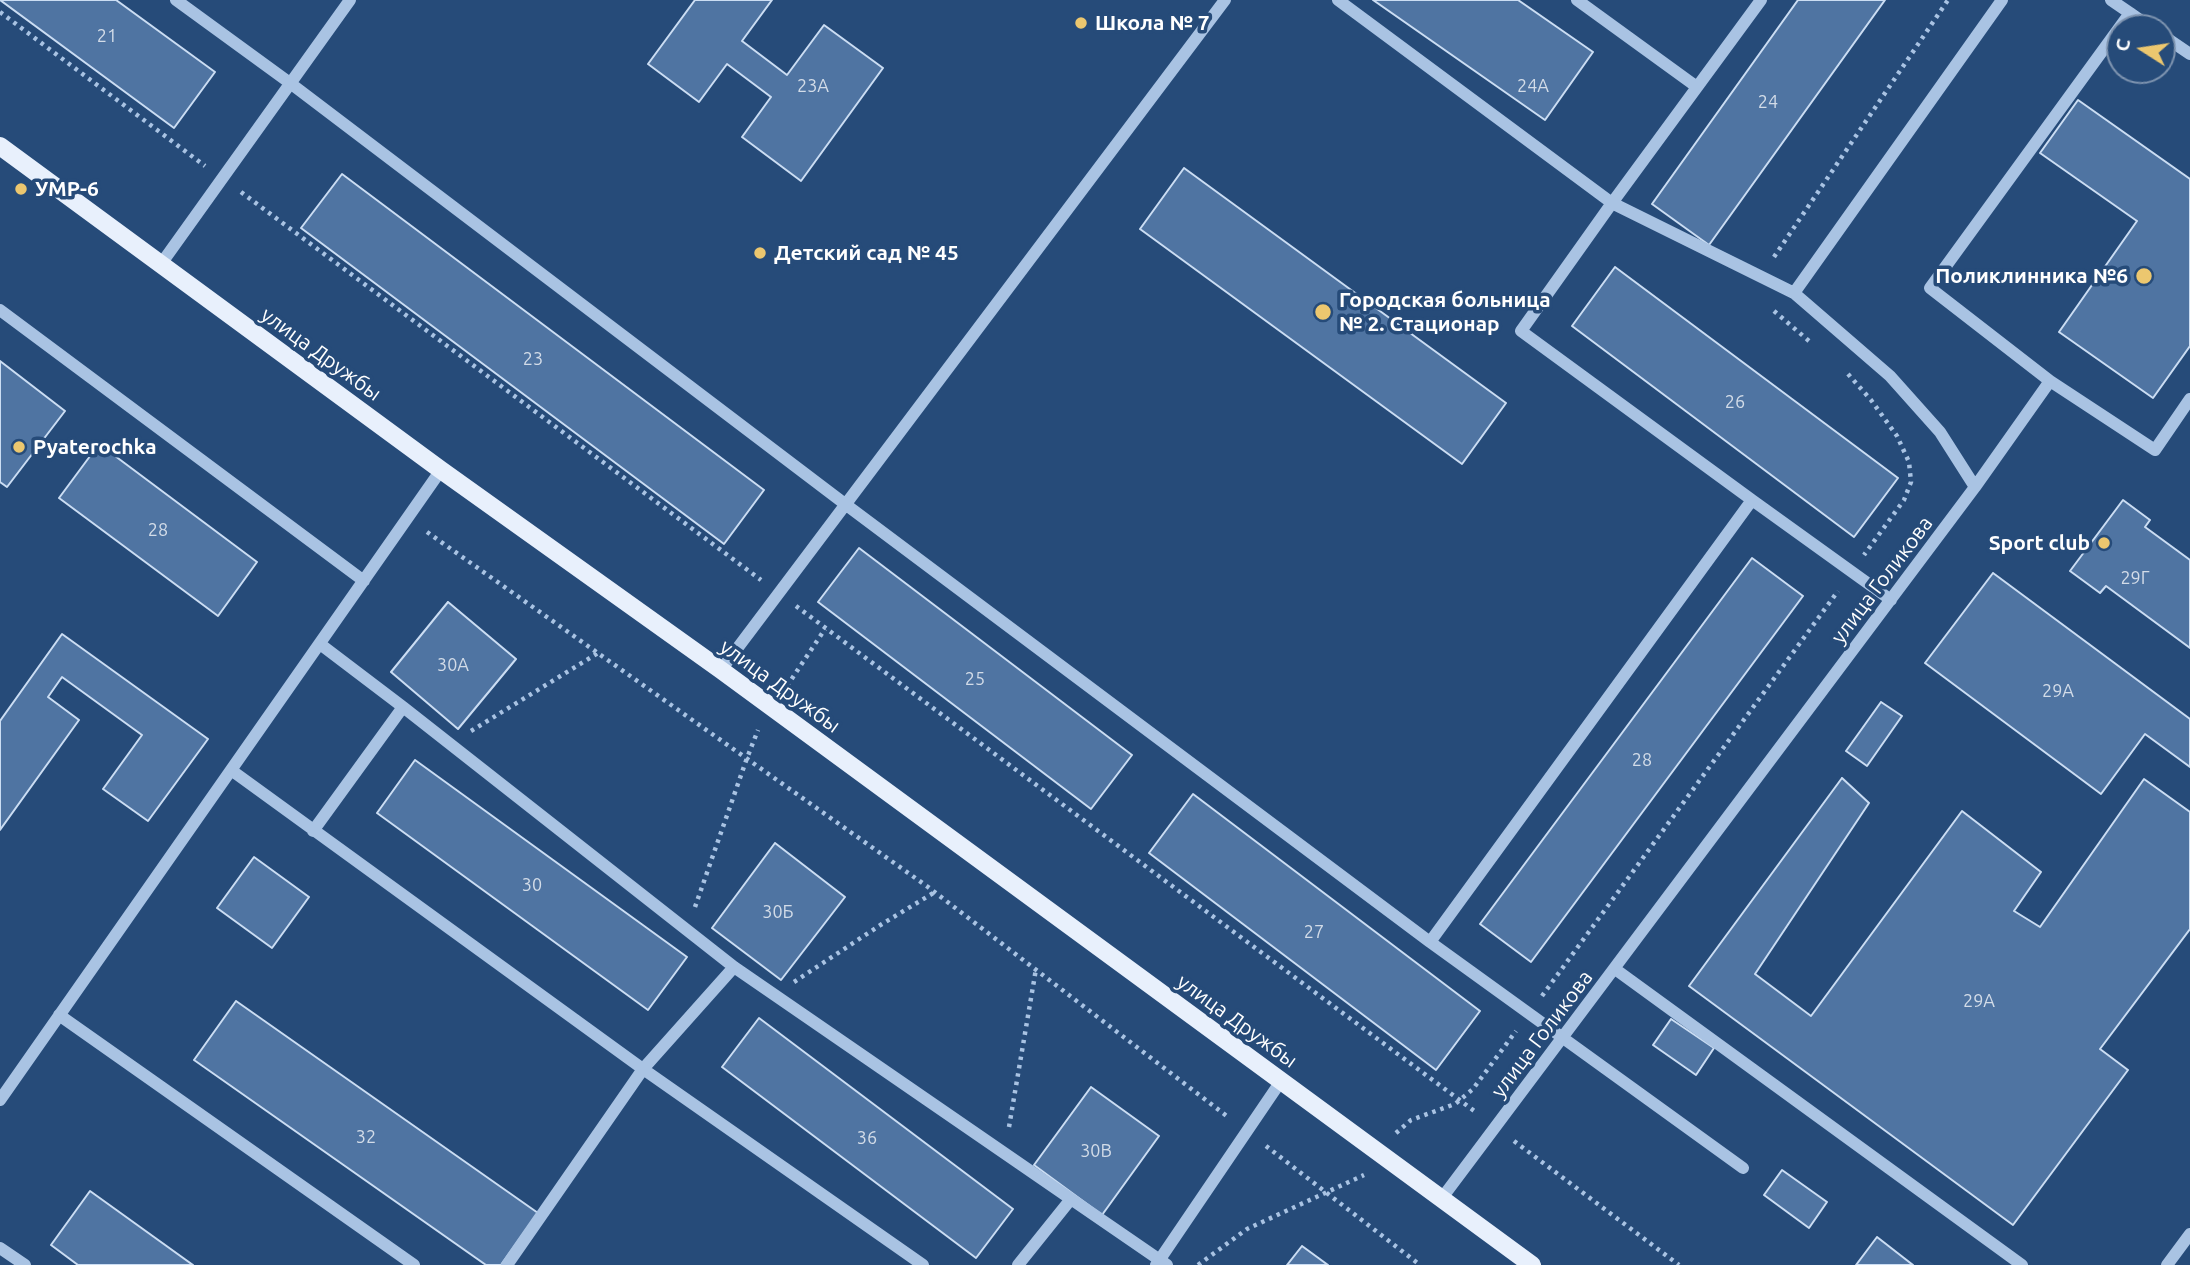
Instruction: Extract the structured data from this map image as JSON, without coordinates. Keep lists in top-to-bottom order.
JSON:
{
  "streets": {
    "main road": ["улица Дружбы"],
    "street": ["улица Голикова"]
  },
  "crossings": [
    ["улица Дружбы", "улица Голикова"]
  ],
  "places": [
    "Школа № 7",
    "УМР-6",
    "Детский сад № 45",
    "Поликлинника №6",
    "Городская больница № 2. Стационар",
    "Pyaterochka",
    "Sport club"
  ],
  "house_numbers": [
    "21",
    "23А",
    "24А",
    "24",
    "23",
    "26",
    "28",
    "29Г",
    "30А",
    "25",
    "29А",
    "28",
    "30",
    "30Б",
    "27",
    "29А",
    "32",
    "36",
    "30В"
  ],
  "north": "left"
}
